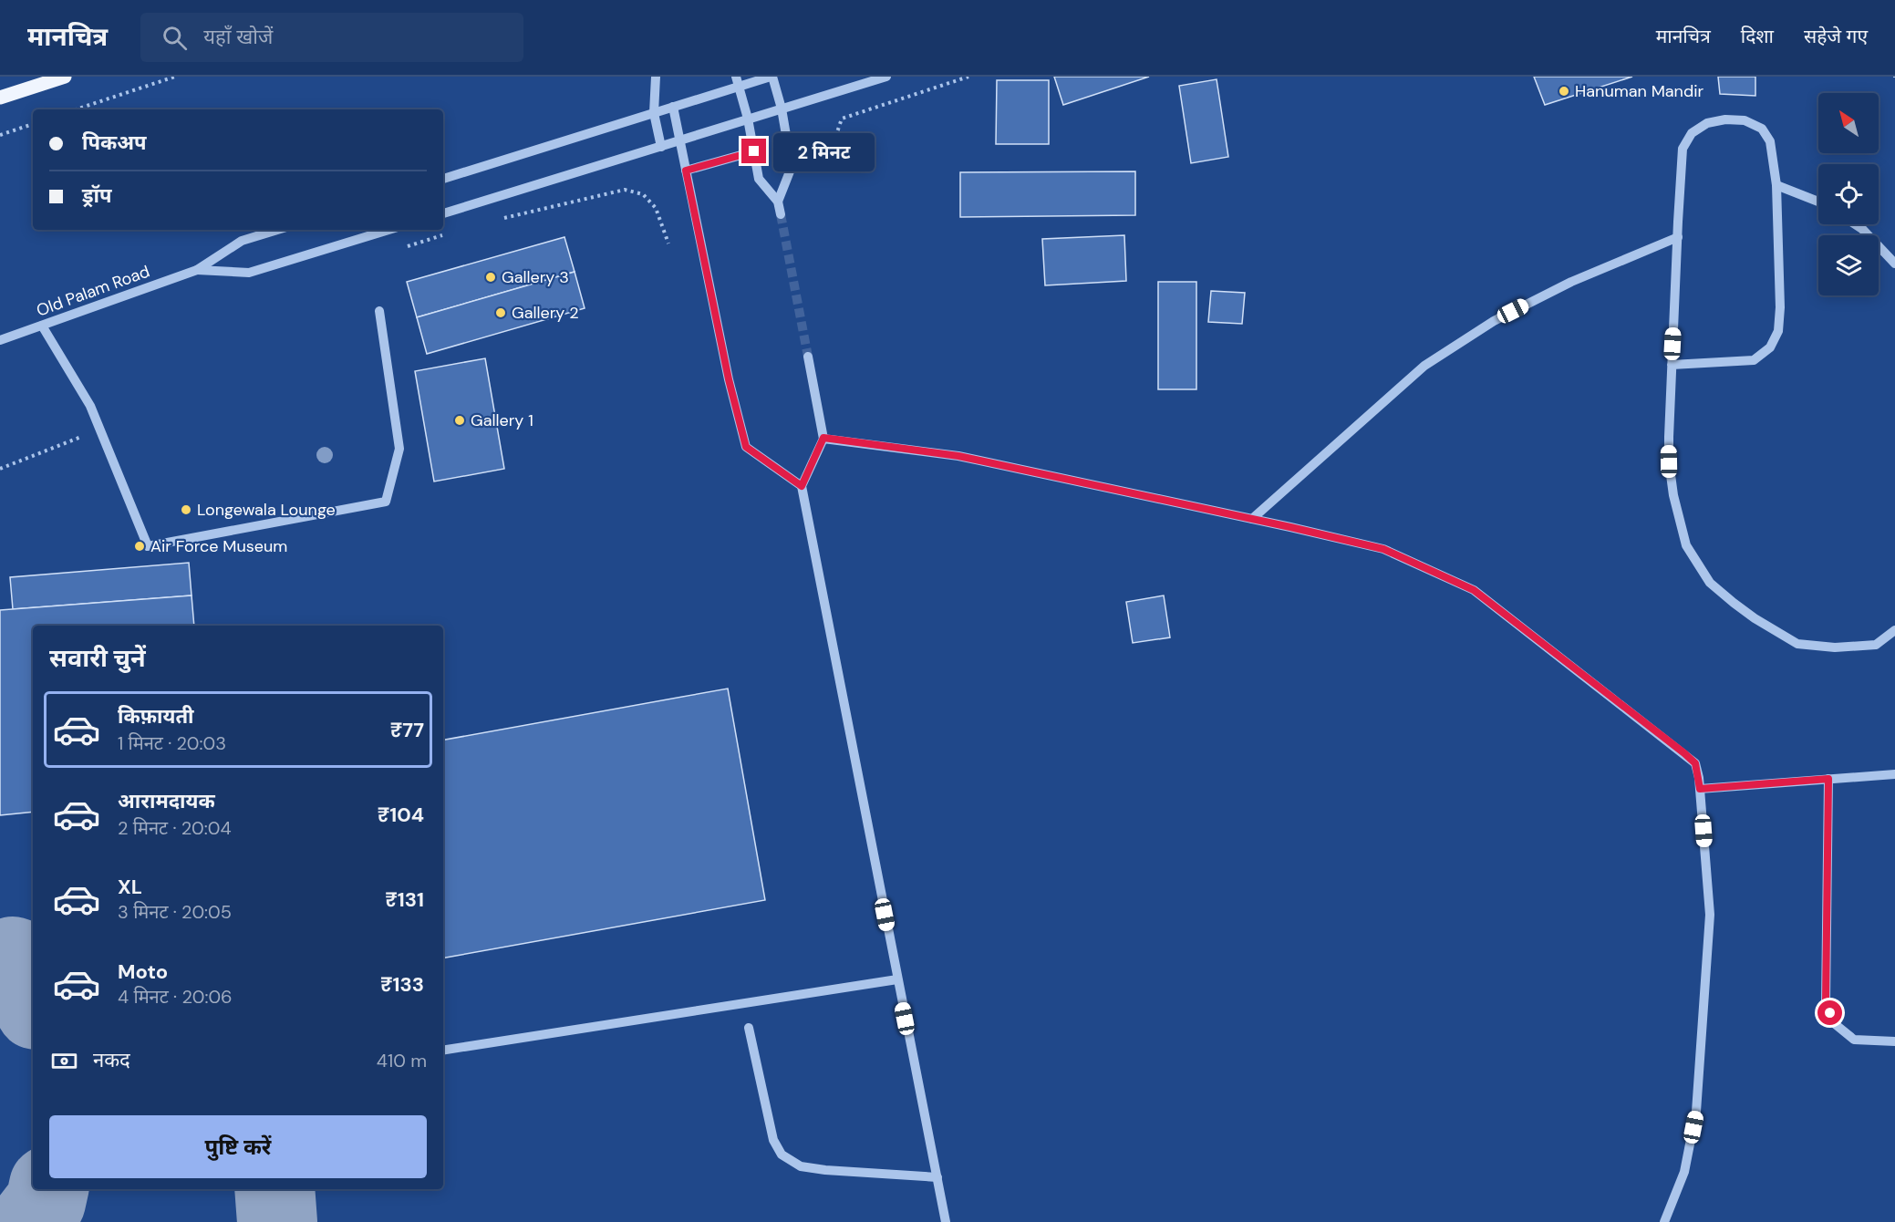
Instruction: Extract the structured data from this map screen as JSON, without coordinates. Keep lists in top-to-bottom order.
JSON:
{
  "streets": {
    "street": ["Old Palam Road"]
  },
  "places": [
    "Hanuman Mandir",
    "Gallery 3",
    "Gallery 2",
    "Gallery 1",
    "Longewala Lounge",
    "Air Force Museum"
  ],
  "north": "top left",
  "page": {
    "header": "मानचित्र",
    "search": "यहाँ खोजें",
    "nav": ["मानचित्र", "दिशा", "सहेजे गए"],
    "banner": ["पिकअप", "ड्रॉप"],
    "bubble": "2 मिनट",
    "heading": "सवारी चुनें",
    "list": [
      {
        "name": "किफ़ायती",
        "note": "1 मिनट · 20:03",
        "value": "₹77"
      },
      {
        "name": "आरामदायक",
        "note": "2 मिनट · 20:04",
        "value": "₹104"
      },
      {
        "name": "XL",
        "note": "3 मिनट · 20:05",
        "value": "₹131"
      },
      {
        "name": "Moto",
        "note": "4 मिनट · 20:06",
        "value": "₹133"
      }
    ],
    "pay": ["नकद", "410 m"],
    "buttons": "पुष्टि करें"
  }
}
